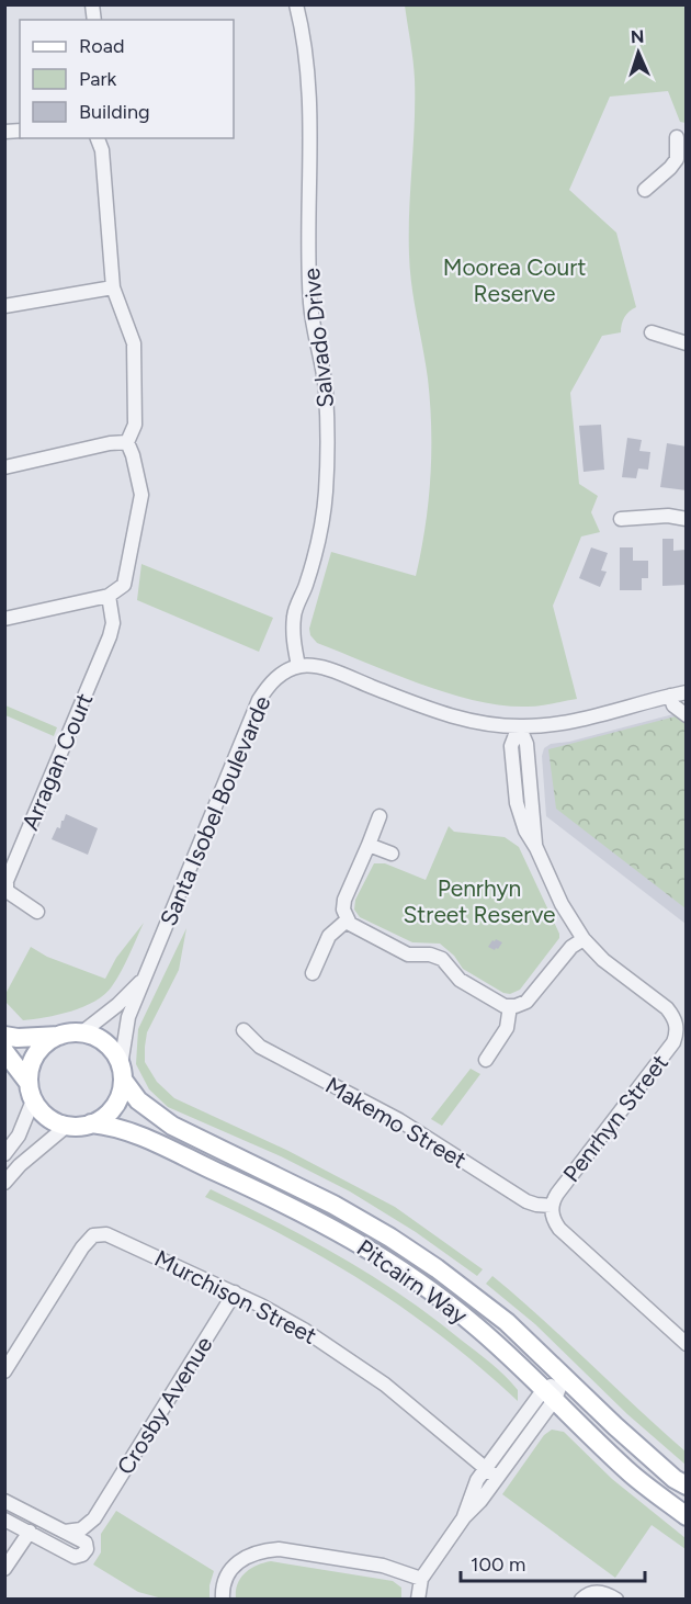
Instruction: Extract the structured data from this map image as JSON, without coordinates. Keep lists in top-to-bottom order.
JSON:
{
  "streets": {
    "main road": ["Pitcairn Way"],
    "street": [
      "Salvado Drive",
      "Arragan Court",
      "Santa Isobel Boulevarde",
      "Penrhyn Street",
      "Makemo Street",
      "Murchison Street",
      "Crosby Avenue"
    ]
  },
  "crossings": [
    ["Salvado Drive", "Santa Isobel Boulevarde"],
    ["Santa Isobel Boulevarde", "Pitcairn Way"],
    ["Penrhyn Street", "Makemo Street"],
    ["Murchison Street", "Crosby Avenue"]
  ],
  "parks": ["Moorea Court Reserve", "Penrhyn Street Reserve"],
  "legend": ["Road", "Park", "Building"],
  "scale_bar": "100 m",
  "north": "top"
}
